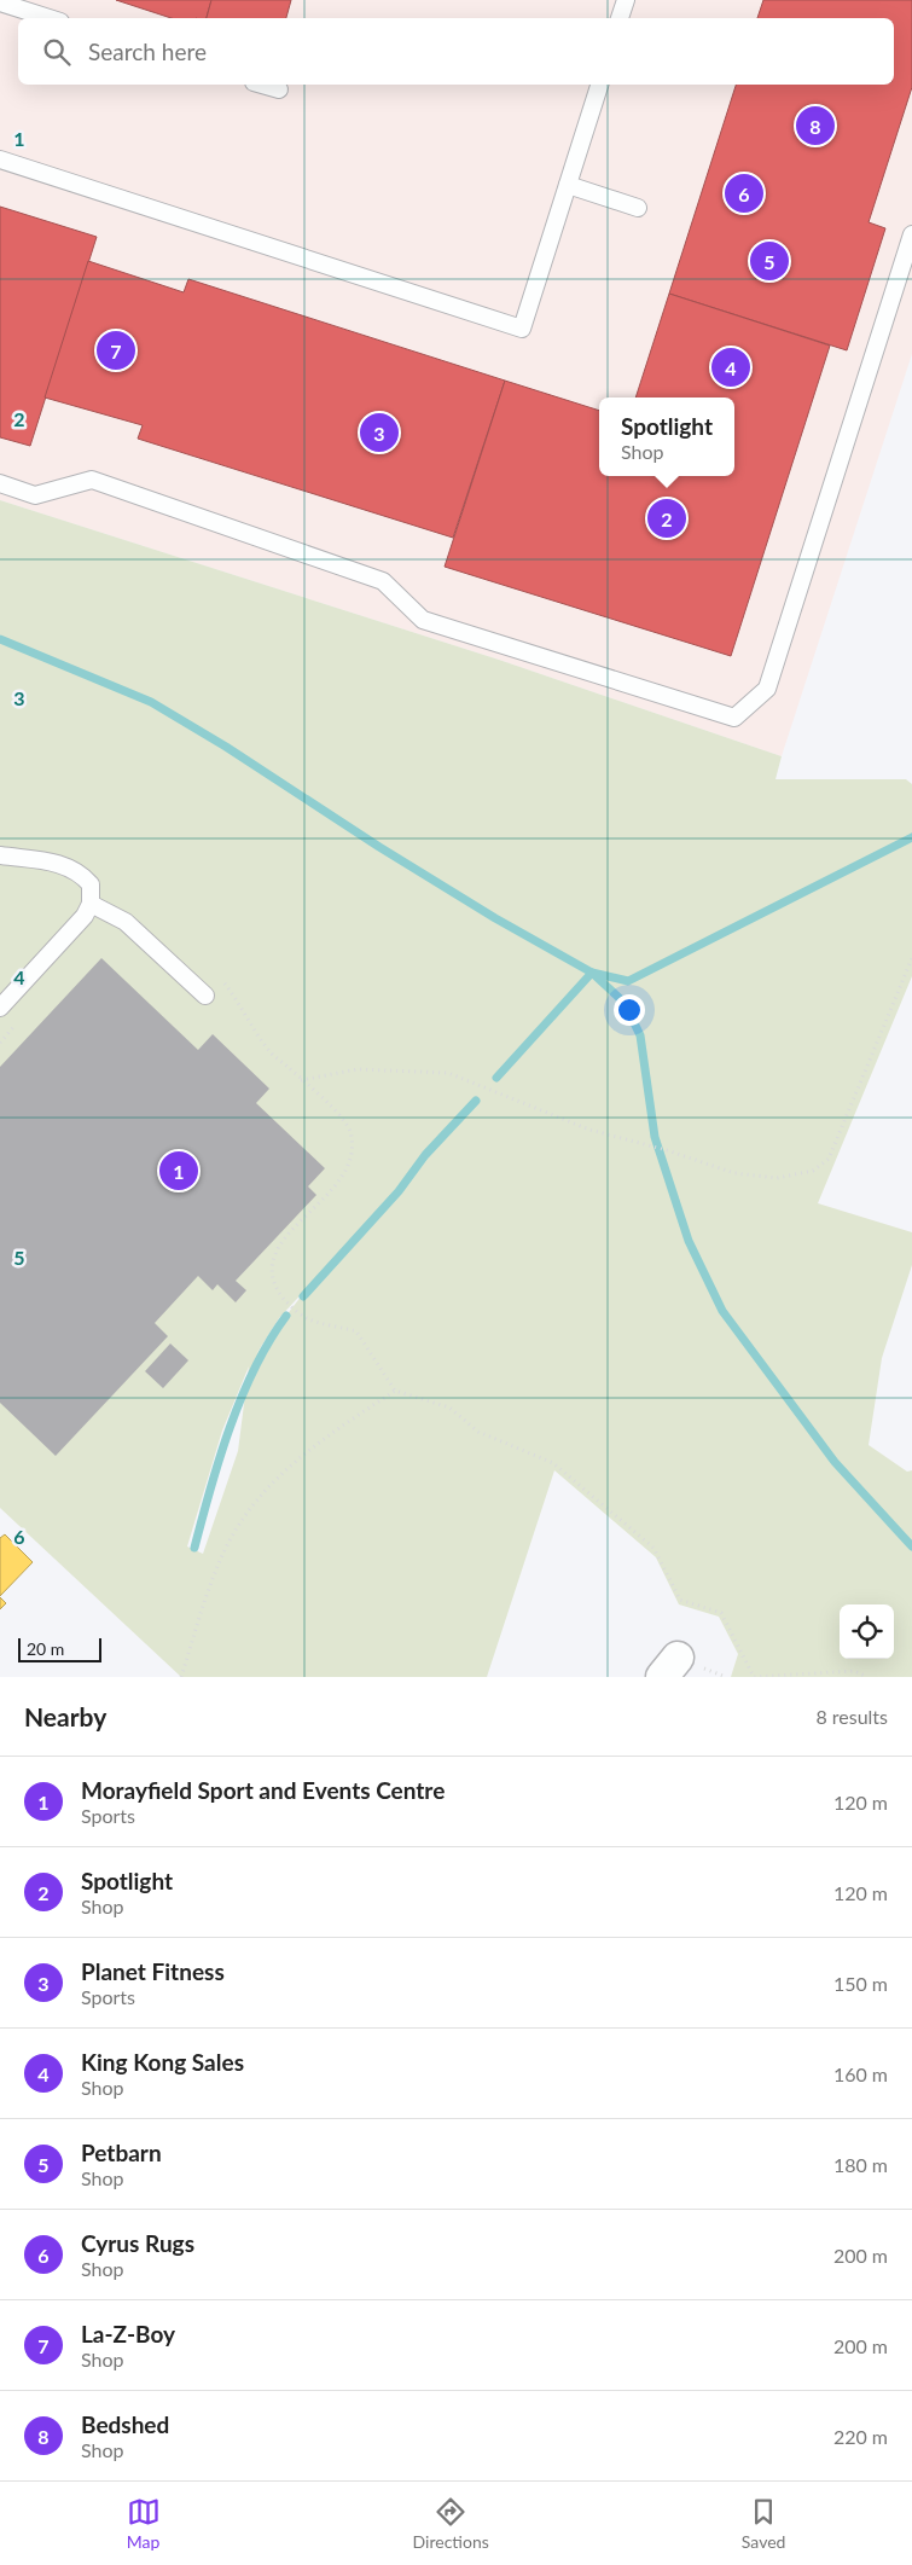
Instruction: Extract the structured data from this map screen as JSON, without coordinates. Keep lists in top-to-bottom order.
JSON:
{
  "scale_bar": "20 m",
  "page": {
    "search": "Search here",
    "pins": [
      "8",
      "6",
      "5",
      "7",
      "4",
      "3",
      "2",
      "1"
    ],
    "popup": ["Spotlight", "Shop"],
    "scale": "20 m",
    "heading": ["Nearby", "8 results"],
    "list": [
      {
        "mark": "1",
        "name": "Morayfield Sport and Events Centre",
        "note": "Sports",
        "value": "120 m"
      },
      {
        "mark": "2",
        "name": "Spotlight",
        "note": "Shop",
        "value": "120 m"
      },
      {
        "mark": "3",
        "name": "Planet Fitness",
        "note": "Sports",
        "value": "150 m"
      },
      {
        "mark": "4",
        "name": "King Kong Sales",
        "note": "Shop",
        "value": "160 m"
      },
      {
        "mark": "5",
        "name": "Petbarn",
        "note": "Shop",
        "value": "180 m"
      },
      {
        "mark": "6",
        "name": "Cyrus Rugs",
        "note": "Shop",
        "value": "200 m"
      },
      {
        "mark": "7",
        "name": "La-Z-Boy",
        "note": "Shop",
        "value": "200 m"
      },
      {
        "mark": "8",
        "name": "Bedshed",
        "note": "Shop",
        "value": "220 m"
      }
    ],
    "nav": ["Map", "Directions", "Saved"]
  },
  "grid": {
    "rows": [
      "1",
      "2",
      "3",
      "4",
      "5",
      "6"
    ]
  }
}
